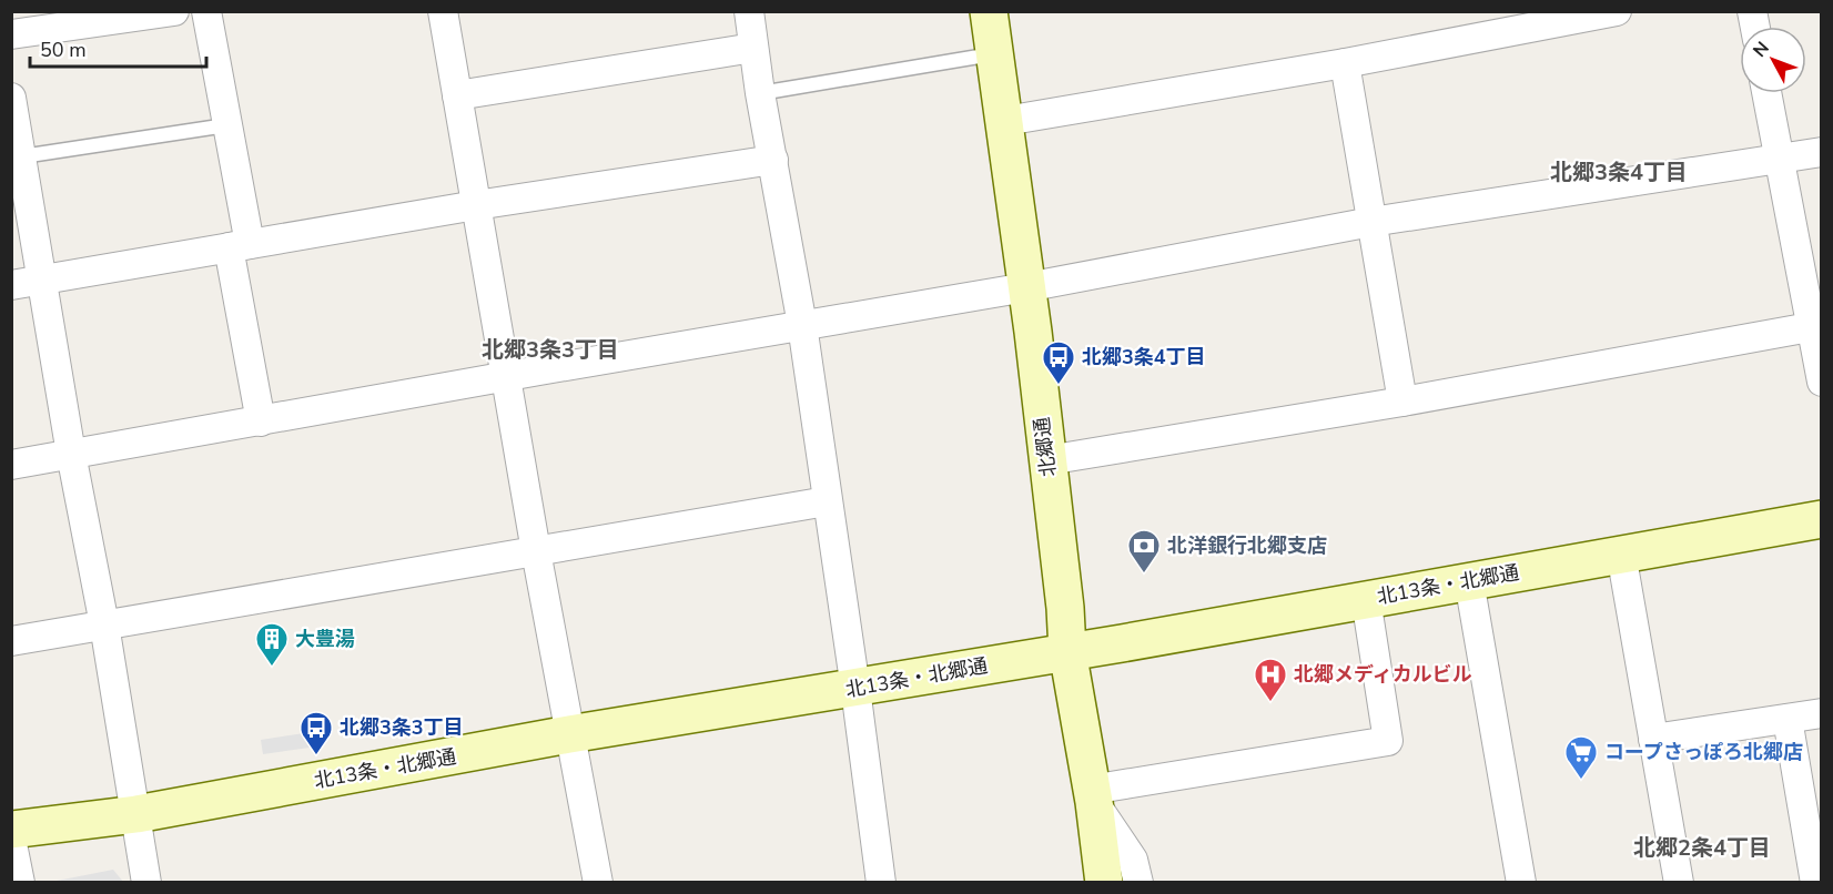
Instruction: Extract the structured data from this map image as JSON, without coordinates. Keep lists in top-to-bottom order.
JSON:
{
  "streets": {
    "main road": ["北郷通", "北13条・北郷通"]
  },
  "crossings": [
    ["北郷通", "北13条・北郷通"]
  ],
  "districts": ["北郷3条4丁目", "北郷3条3丁目", "北郷2条4丁目"],
  "places": {
    "bus stop": ["北郷3条4丁目", "北郷3条3丁目"],
    "bank": ["北洋銀行北郷支店"],
    "building": ["大豊湯"],
    "hospital": ["北郷メディカルビル"],
    "supermarket": ["コープさっぽろ北郷店"]
  },
  "scale_bar": "50 m",
  "north": "top left"
}
